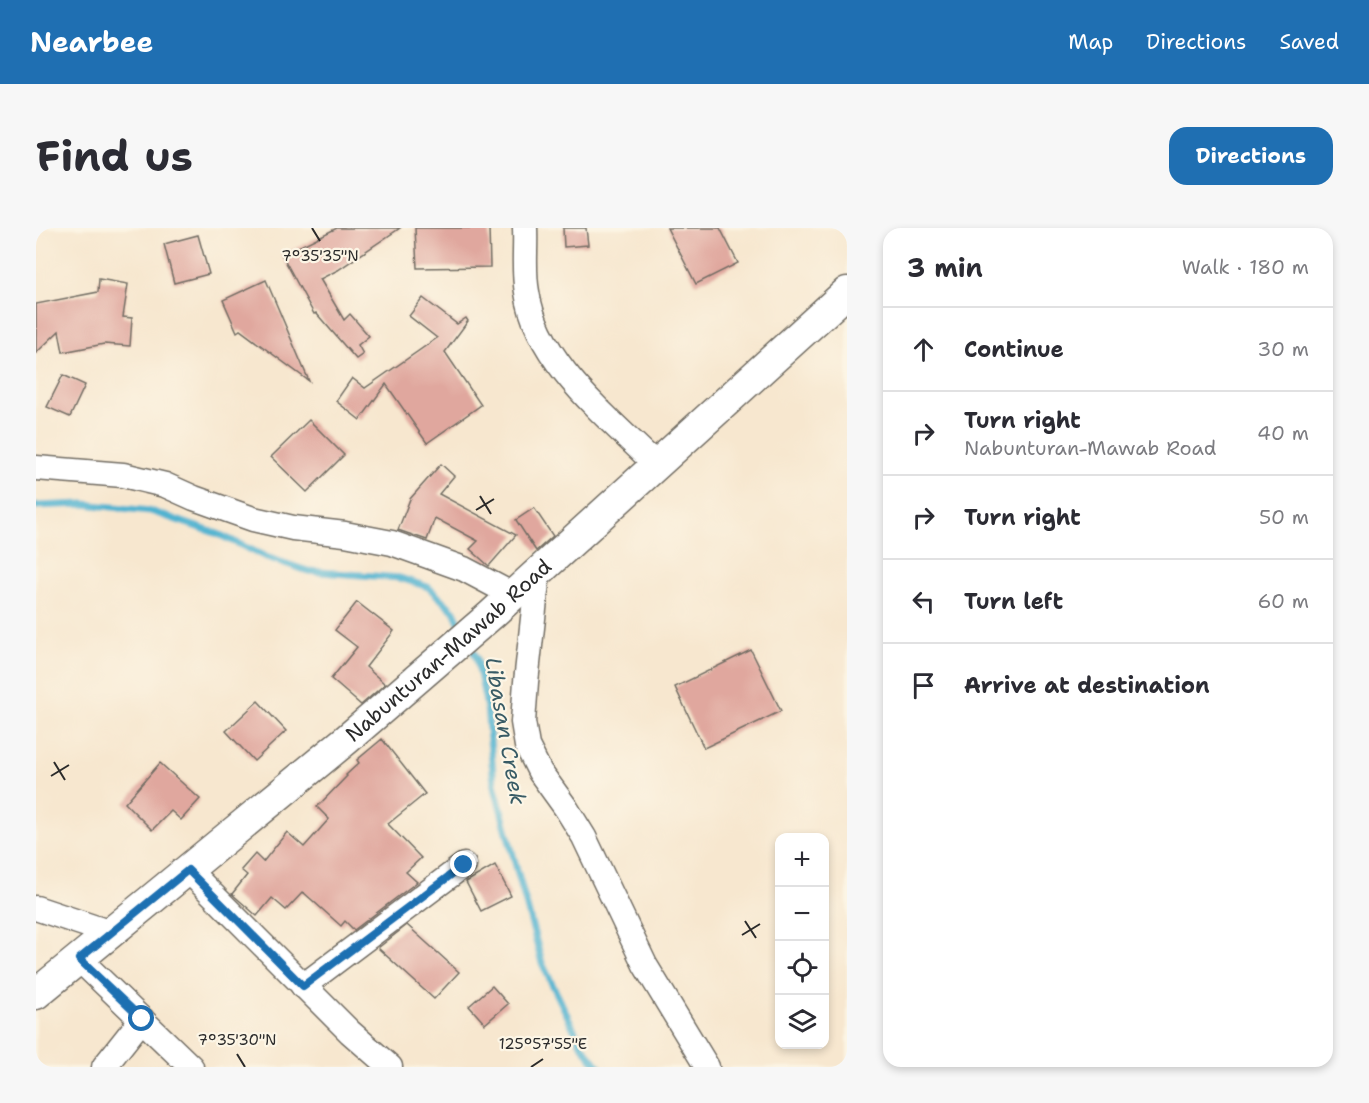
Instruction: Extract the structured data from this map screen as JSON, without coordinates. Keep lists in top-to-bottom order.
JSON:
{
  "streets": {
    "main road": ["Nabunturan-Mawab Road"]
  },
  "water": ["Libasan Creek"],
  "page": {
    "header": "Nearbee",
    "nav": ["Map", "Directions", "Saved"],
    "buttons": "Directions",
    "title": "Find us",
    "heading": ["3 min", "Walk · 180 m"],
    "list": [
      ["Continue", "30 m"],
      ["Turn right", "Nabunturan-Mawab Road", "40 m"],
      ["Turn right", "50 m"],
      ["Turn left", "60 m"],
      "Arrive at destination"
    ],
    "map_buttons": ["+", "−"]
  },
  "coordinates": ["7°35'35\"N", "7°35'30\"N", "125°57'55\"E"]
}
